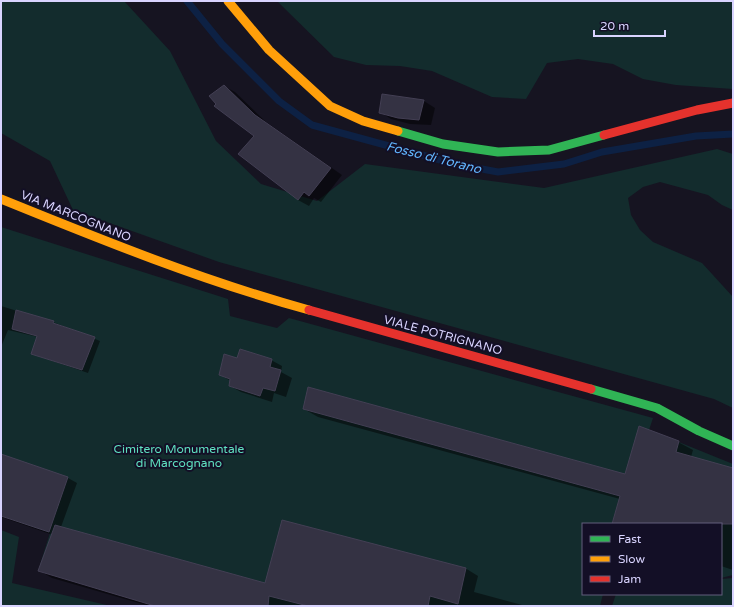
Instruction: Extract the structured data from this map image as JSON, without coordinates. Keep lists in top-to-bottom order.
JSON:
{
  "streets": {
    "street": ["VIA MARCOGNANO", "VIALE POTRIGNANO"]
  },
  "crossings": [
    ["VIA MARCOGNANO", "VIALE POTRIGNANO"]
  ],
  "water": ["Fosso di Torano"],
  "parks": ["Cimitero Monumentale di Marcognano"],
  "legend": ["Fast", "Slow", "Jam"],
  "scale_bar": "20 m"
}
